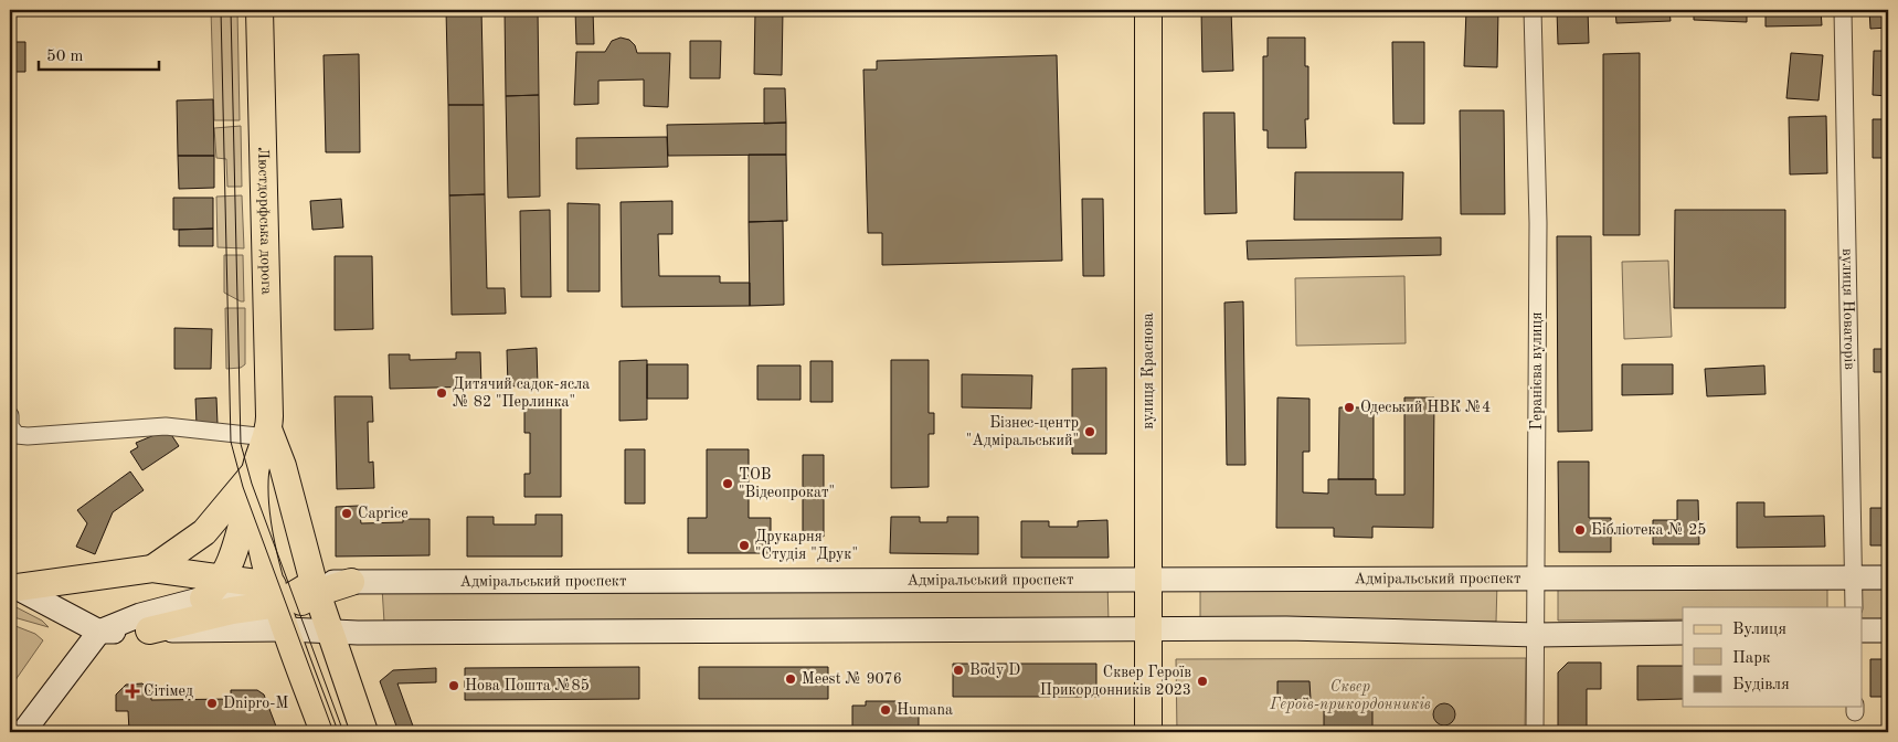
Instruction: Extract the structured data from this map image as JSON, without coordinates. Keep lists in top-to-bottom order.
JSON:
{
  "streets": {
    "main road": ["Люстдорфська дорога", "вулиця Краснова", "Адміральський проспект"],
    "street": ["вулиця Новаторів", "Геранієва вулиця"]
  },
  "crossings": [
    ["вулиця Новаторів", "Адміральський проспект"],
    ["вулиця Краснова", "Адміральський проспект"],
    ["Геранієва вулиця", "Адміральський проспект"]
  ],
  "parks": ["Сквер Героїв-прикордонників"],
  "places": {
    "other": [
      "Дитячий садок-ясла № 82 \"Перлинка\"",
      "Одеський НВК №4",
      "Бізнес-центр \"Адміральський\"",
      "ТОВ \"Відеопрокат\"",
      "Caprice",
      "Бібліотека № 25",
      "Друкарня \"Студія \"Друк\"",
      "Body D",
      "Meest № 9076",
      "Сквер Героїв Прикордонників 2023",
      "Нова Пошта №85",
      "Dnipro-M",
      "Humana"
    ],
    "health": ["Сітімед"]
  },
  "legend": ["Вулиця", "Парк", "Будівля"],
  "scale_bar": "50 m"
}
